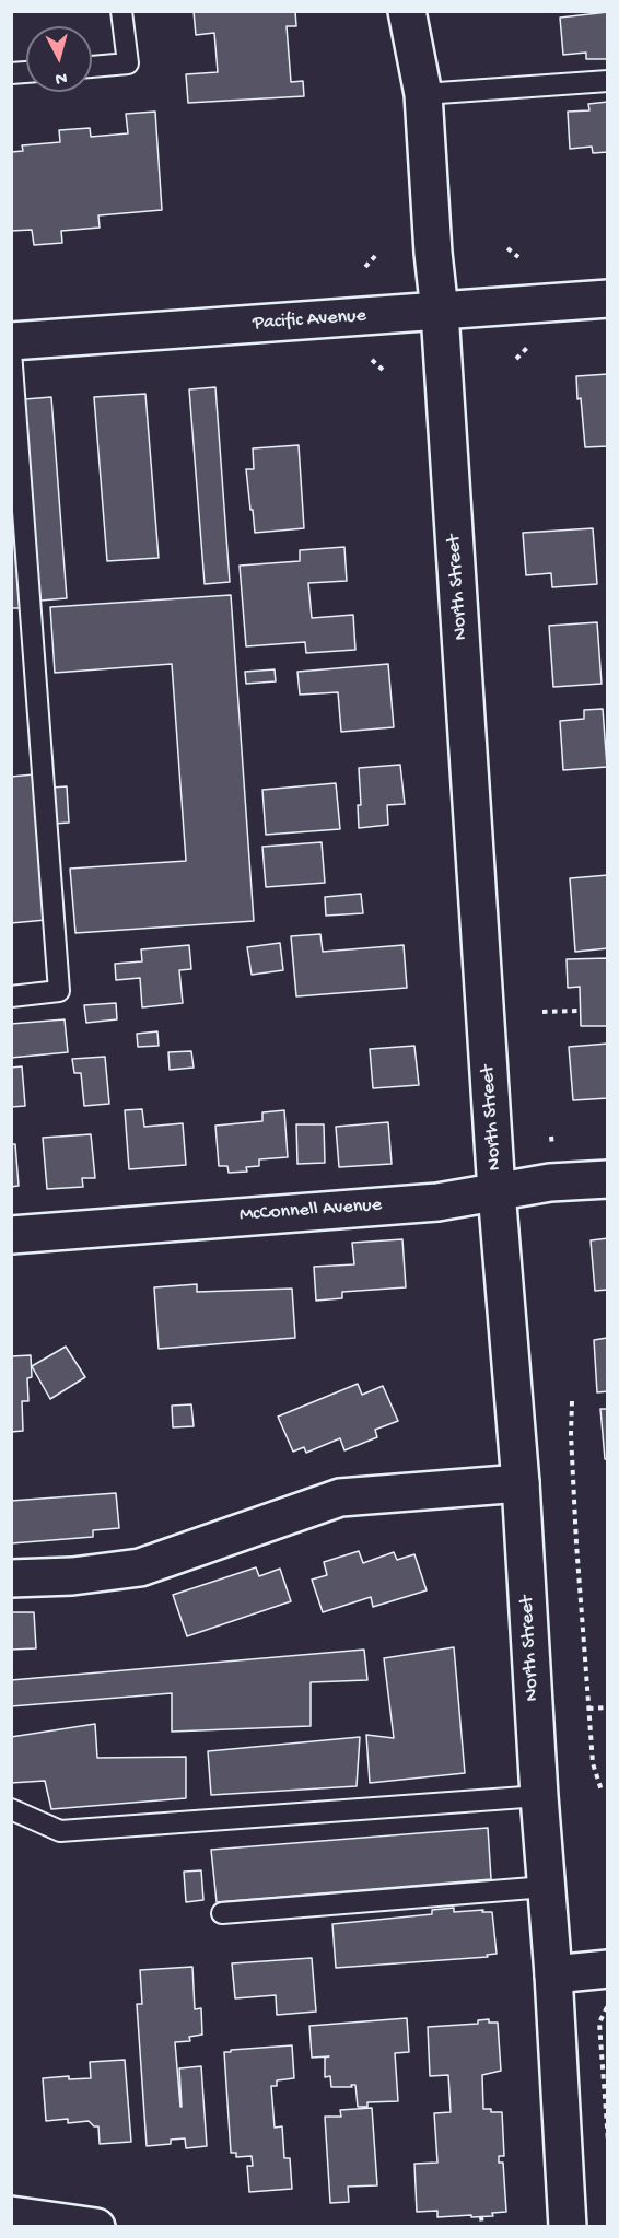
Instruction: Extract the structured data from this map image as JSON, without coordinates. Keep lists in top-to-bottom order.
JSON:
{
  "streets": {
    "main road": ["Pacific Avenue", "North Street", "McConnell Avenue"]
  },
  "crossings": [
    ["Pacific Avenue", "North Street"],
    ["North Street", "McConnell Avenue"]
  ],
  "north": "bottom"
}
